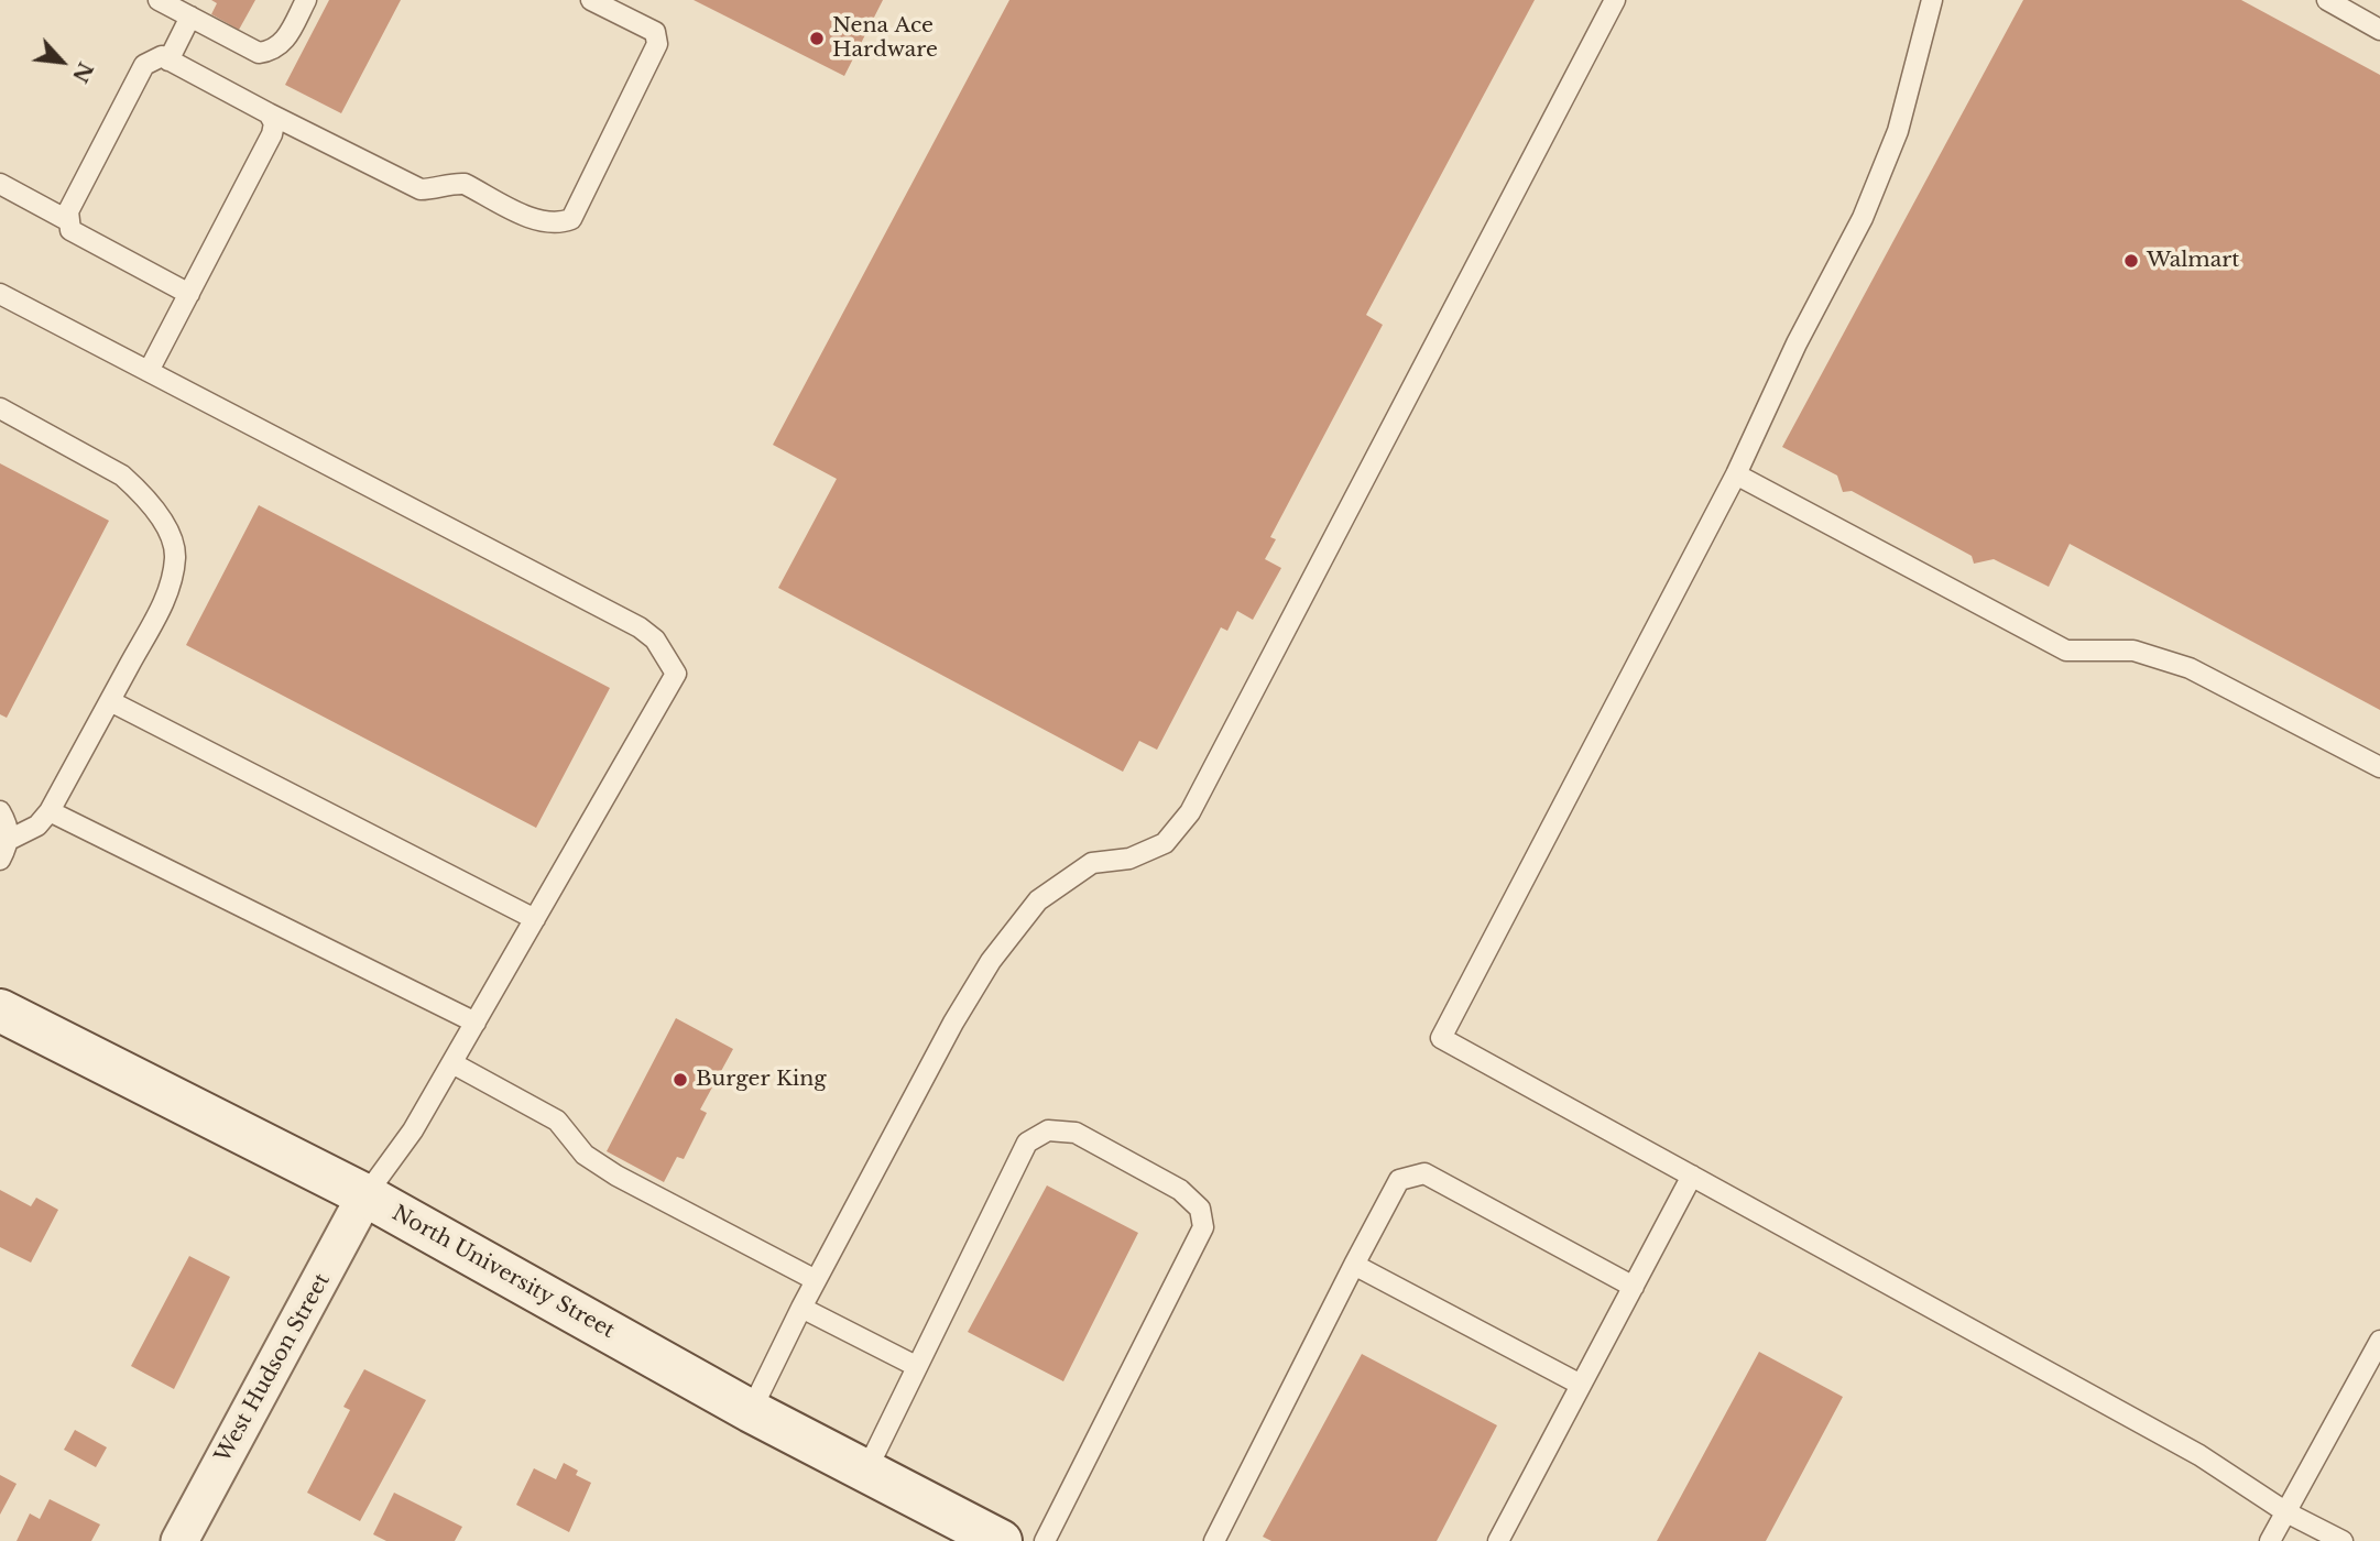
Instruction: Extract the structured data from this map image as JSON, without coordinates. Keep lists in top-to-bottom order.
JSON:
{
  "streets": {
    "main road": ["North University Street"],
    "street": ["West Hudson Street"]
  },
  "crossings": [
    ["North University Street", "West Hudson Street"]
  ],
  "places": ["Nena Ace Hardware", "Walmart", "Burger King"],
  "north": "bottom right"
}
